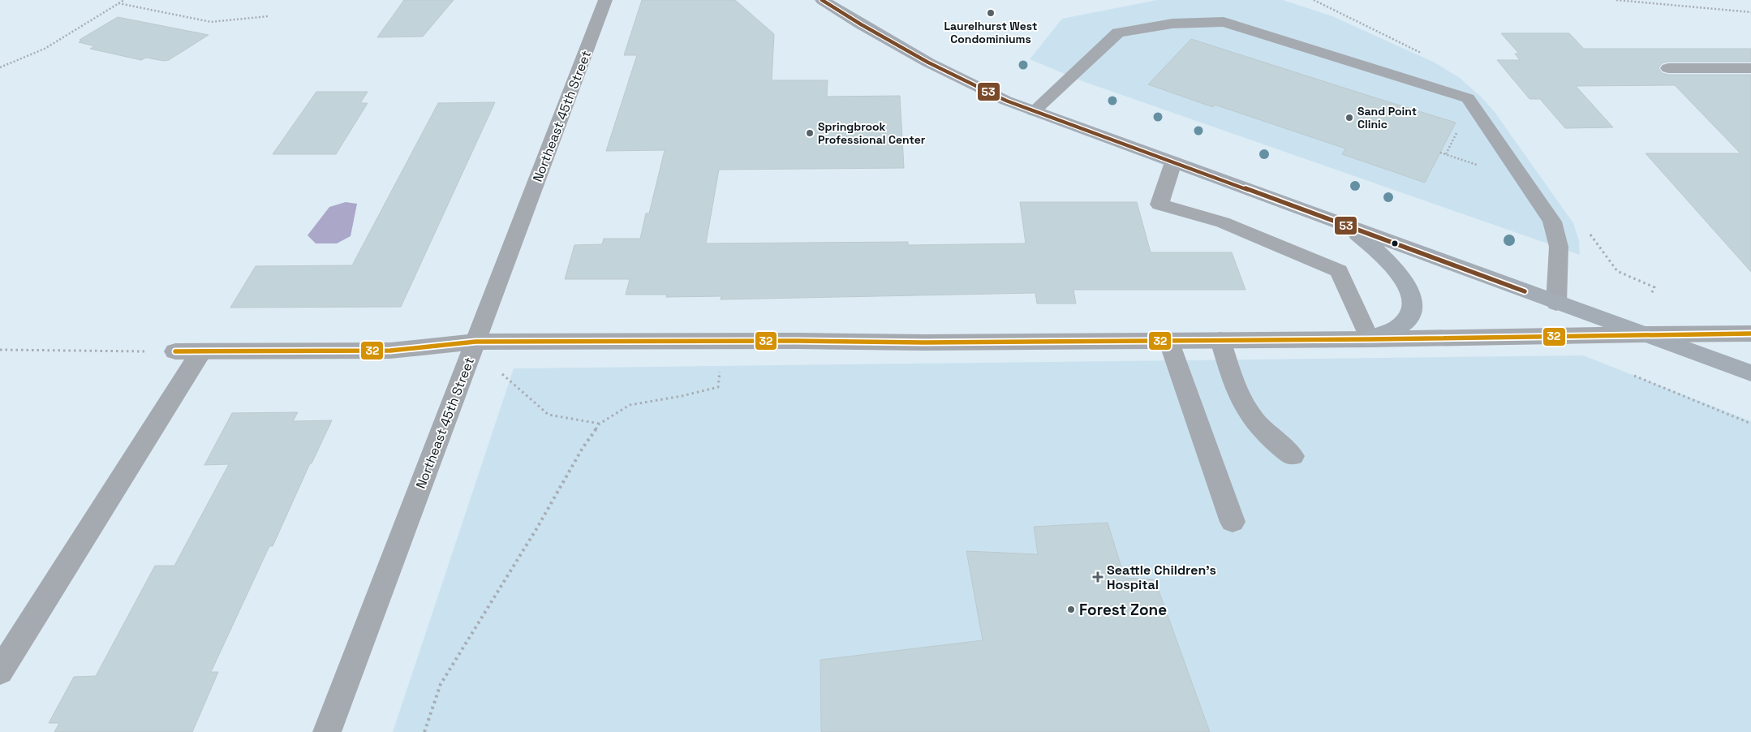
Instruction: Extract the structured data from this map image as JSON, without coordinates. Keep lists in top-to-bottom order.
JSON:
{
  "streets": {
    "street": ["Northeast 45th Street"]
  },
  "places": {
    "other": [
      "Laurelhurst West Condominiums",
      "Sand Point Clinic",
      "Springbrook Professional Center",
      "Forest Zone"
    ],
    "health": ["Seattle Children's Hospital"]
  },
  "lines": ["transit line 53", "transit line 32"]
}
